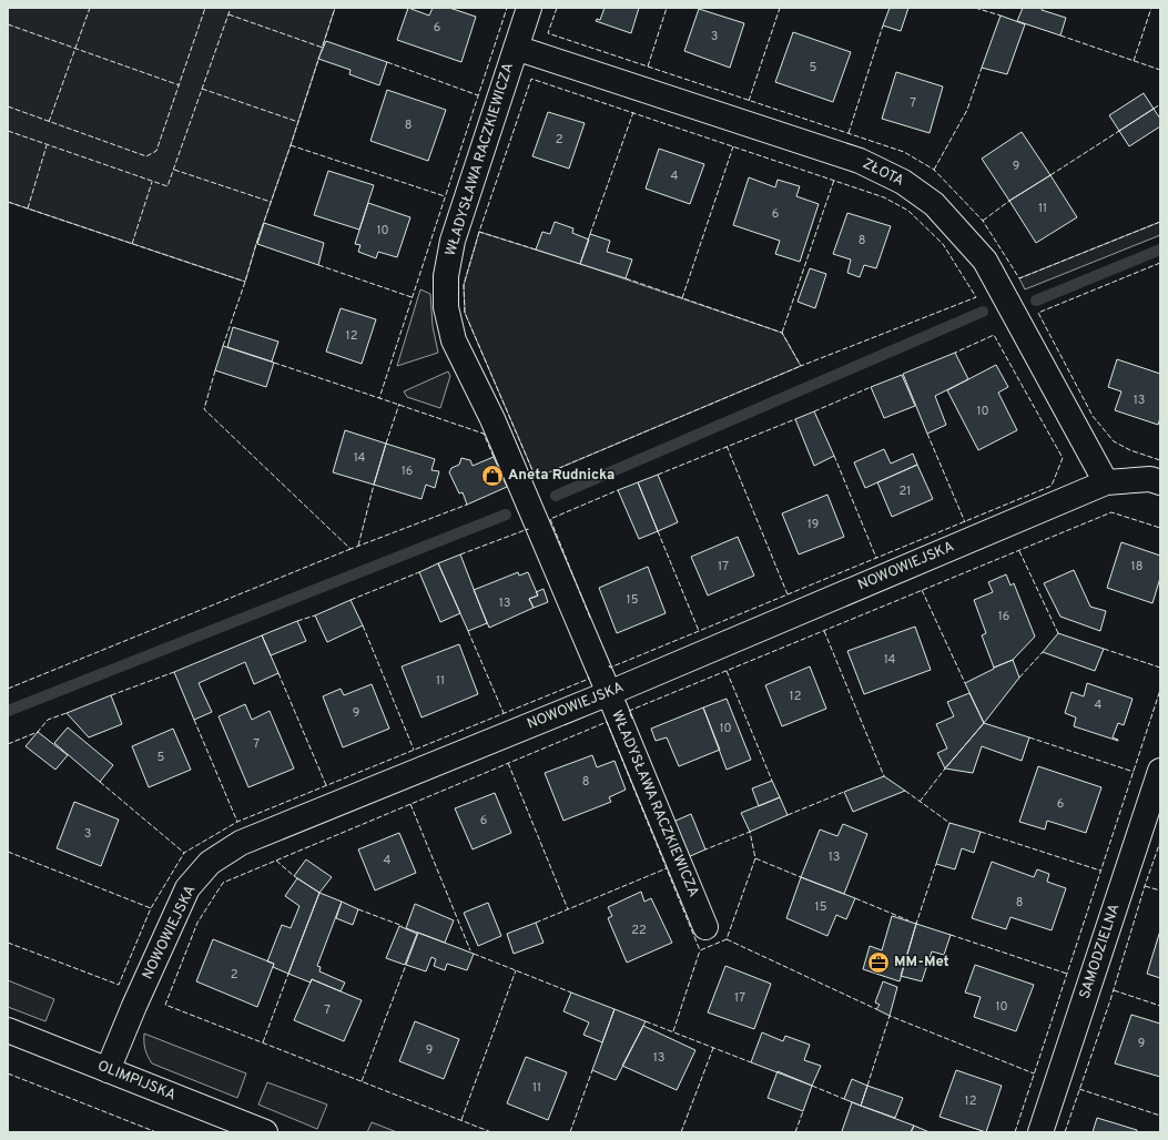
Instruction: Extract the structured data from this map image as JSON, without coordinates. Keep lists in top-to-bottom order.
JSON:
{
  "streets": {
    "street": [
      "WŁADYSŁAWA RACZKIEWICZA",
      "ZŁOTA",
      "NOWOWIEJSKA",
      "SAMODZIELNA",
      "OLIMPIJSKA"
    ]
  },
  "crossings": [
    ["WŁADYSŁAWA RACZKIEWICZA", "ZŁOTA"],
    ["WŁADYSŁAWA RACZKIEWICZA", "NOWOWIEJSKA"],
    ["ZŁOTA", "NOWOWIEJSKA"],
    ["NOWOWIEJSKA", "OLIMPIJSKA"]
  ],
  "places": {
    "shop": ["Aneta Rudnicka"],
    "office": ["MM-Met"]
  },
  "house_numbers": [
    "6",
    "3",
    "5",
    "7",
    "8",
    "2",
    "9",
    "4",
    "11",
    "6",
    "10",
    "8",
    "12",
    "13",
    "10",
    "14",
    "16",
    "21",
    "19",
    "17",
    "18",
    "15",
    "13",
    "16",
    "14",
    "11",
    "12",
    "4",
    "9",
    "10",
    "7",
    "5",
    "8",
    "6",
    "6",
    "3",
    "13",
    "4",
    "8",
    "15",
    "22",
    "2",
    "17",
    "10",
    "7",
    "9",
    "9",
    "13",
    "11",
    "12"
  ]
}
